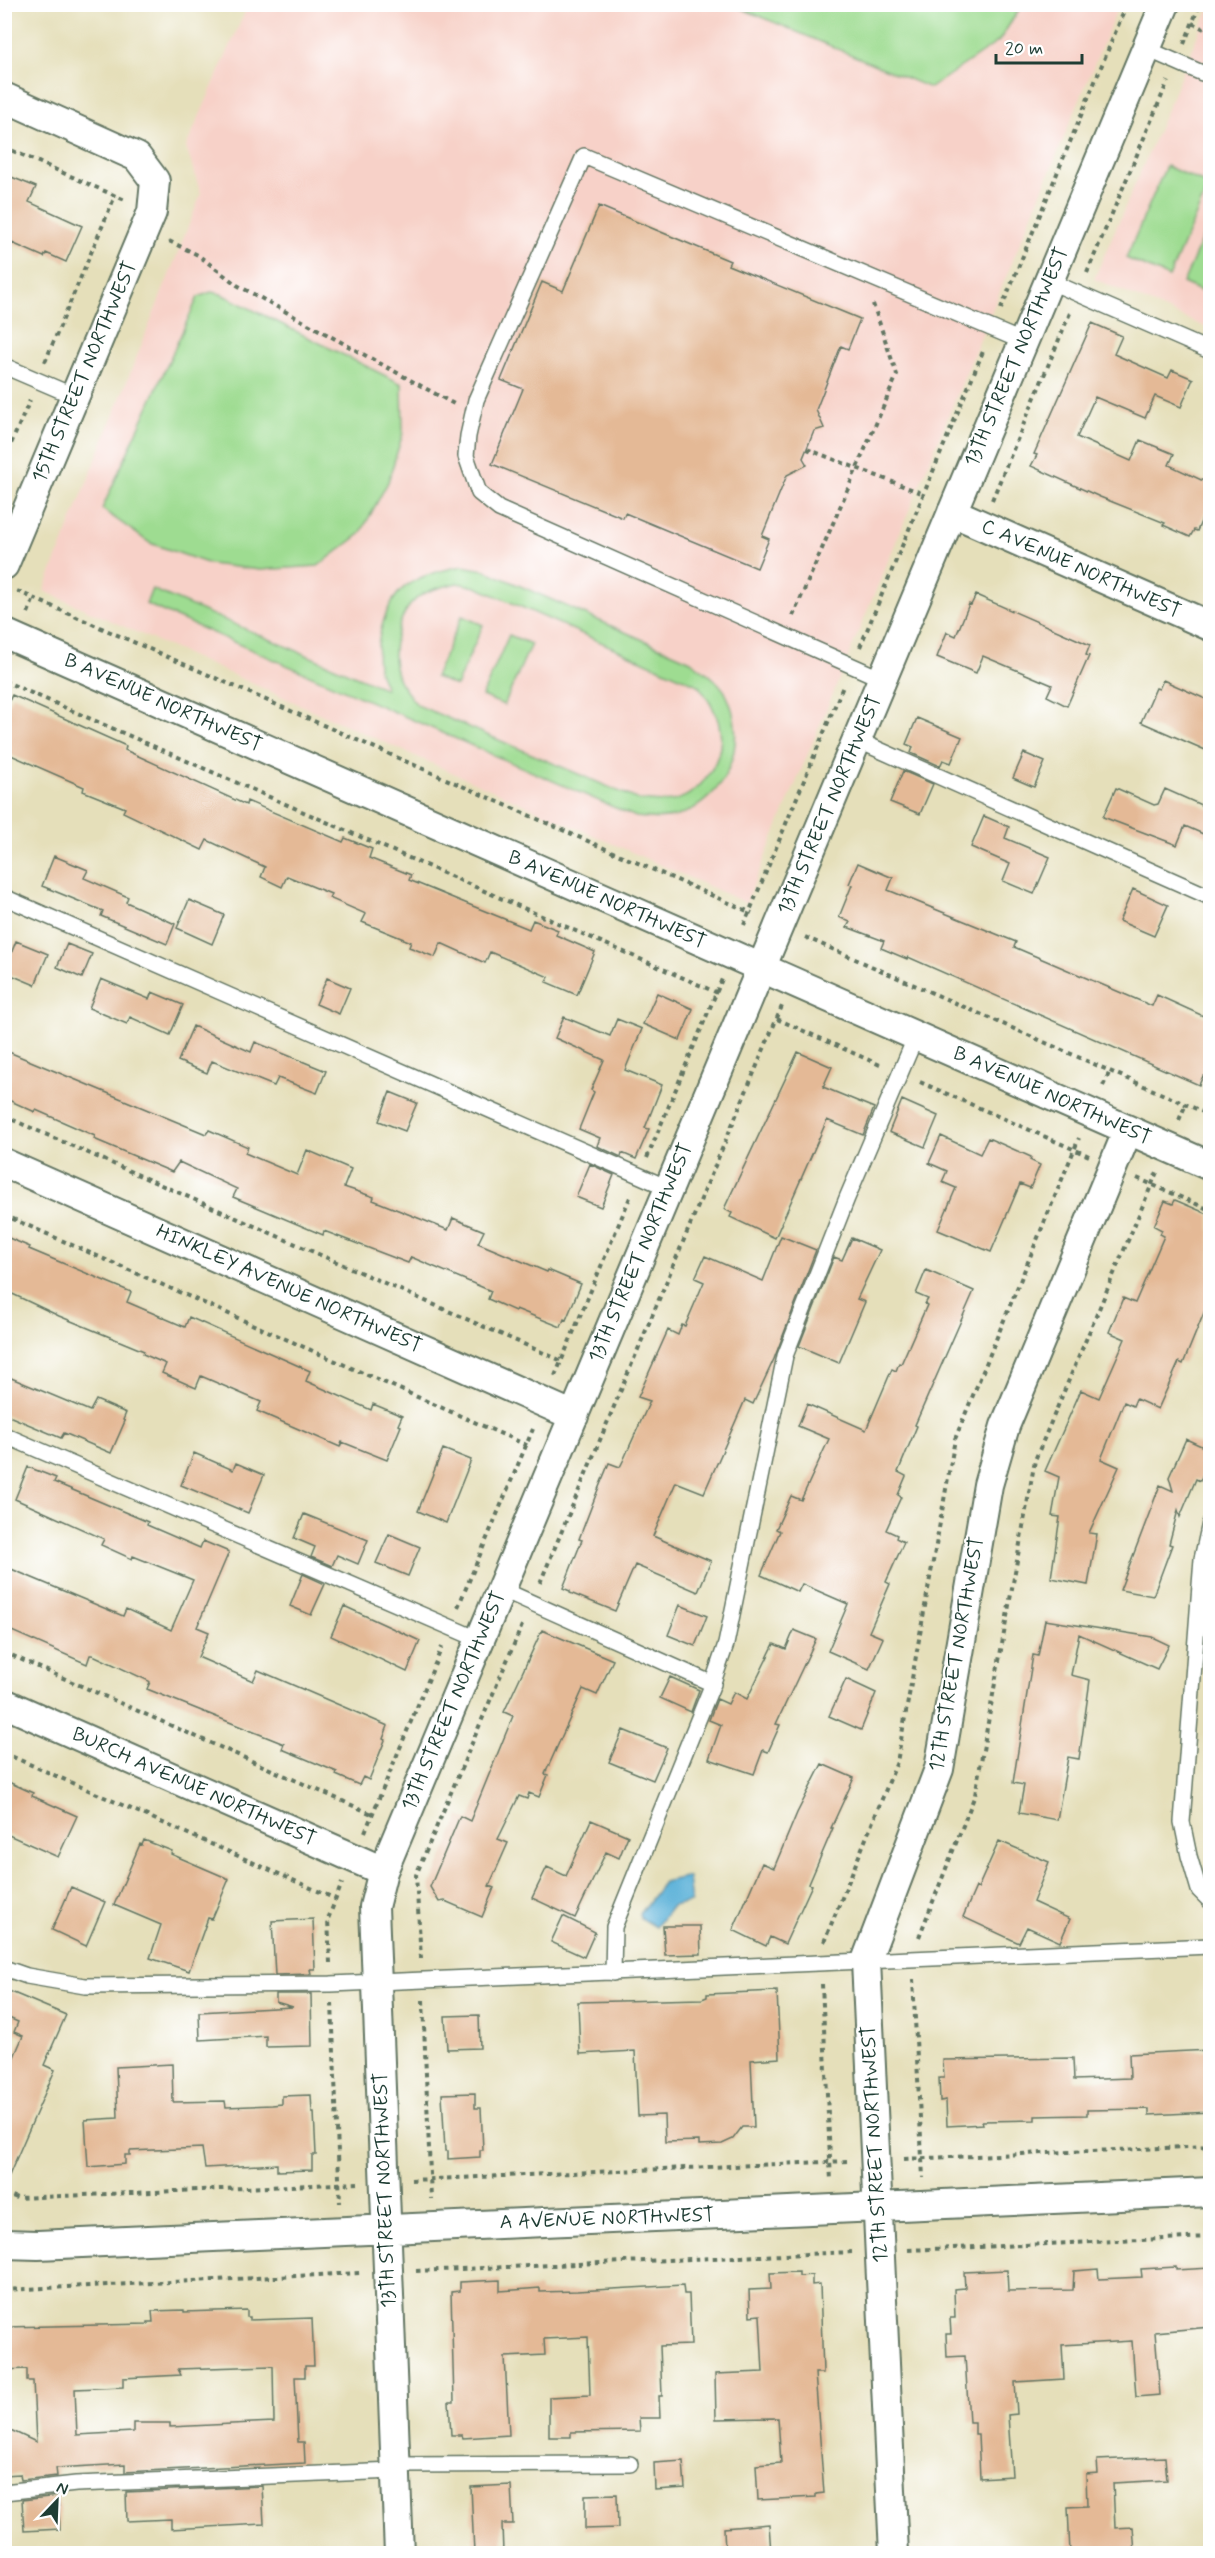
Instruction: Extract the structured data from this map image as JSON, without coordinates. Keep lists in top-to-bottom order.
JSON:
{
  "streets": {
    "street": [
      "13TH STREET NORTHWEST",
      "15TH STREET NORTHWEST",
      "C AVENUE NORTHWEST",
      "B AVENUE NORTHWEST",
      "HINKLEY AVENUE NORTHWEST",
      "12TH STREET NORTHWEST",
      "BURCH AVENUE NORTHWEST",
      "A AVENUE NORTHWEST"
    ]
  },
  "crossings": [
    ["13TH STREET NORTHWEST", "C AVENUE NORTHWEST"],
    ["13TH STREET NORTHWEST", "B AVENUE NORTHWEST"],
    ["13TH STREET NORTHWEST", "HINKLEY AVENUE NORTHWEST"],
    ["13TH STREET NORTHWEST", "BURCH AVENUE NORTHWEST"],
    ["13TH STREET NORTHWEST", "A AVENUE NORTHWEST"],
    ["B AVENUE NORTHWEST", "12TH STREET NORTHWEST"],
    ["12TH STREET NORTHWEST", "A AVENUE NORTHWEST"]
  ],
  "scale_bar": "20 m",
  "north": "top right"
}
